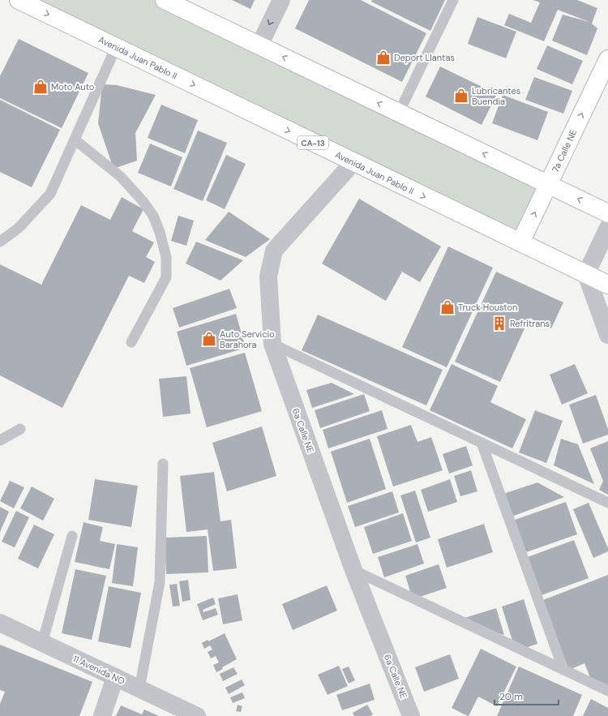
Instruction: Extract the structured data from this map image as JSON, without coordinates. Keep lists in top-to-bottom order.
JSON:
{
  "streets": {
    "main road": ["Avenida Juan Pablo II", "CA-13", "7a Calle NE"],
    "street": ["6a Calle NE", "11 Avenida NO"]
  },
  "crossings": [
    ["Avenida Juan Pablo II", "7a Calle NE"],
    ["Avenida Juan Pablo II", "6a Calle NE"]
  ],
  "one_way": ["7a Calle NE"],
  "places": {
    "shop": [
      "Deport Llantas",
      "Moto Auto",
      "Lubricantes Buendia",
      "Truck Houston",
      "Auto Servicio Barahora"
    ],
    "building": ["Refritrans"]
  },
  "scale_bar": "20 m"
}
